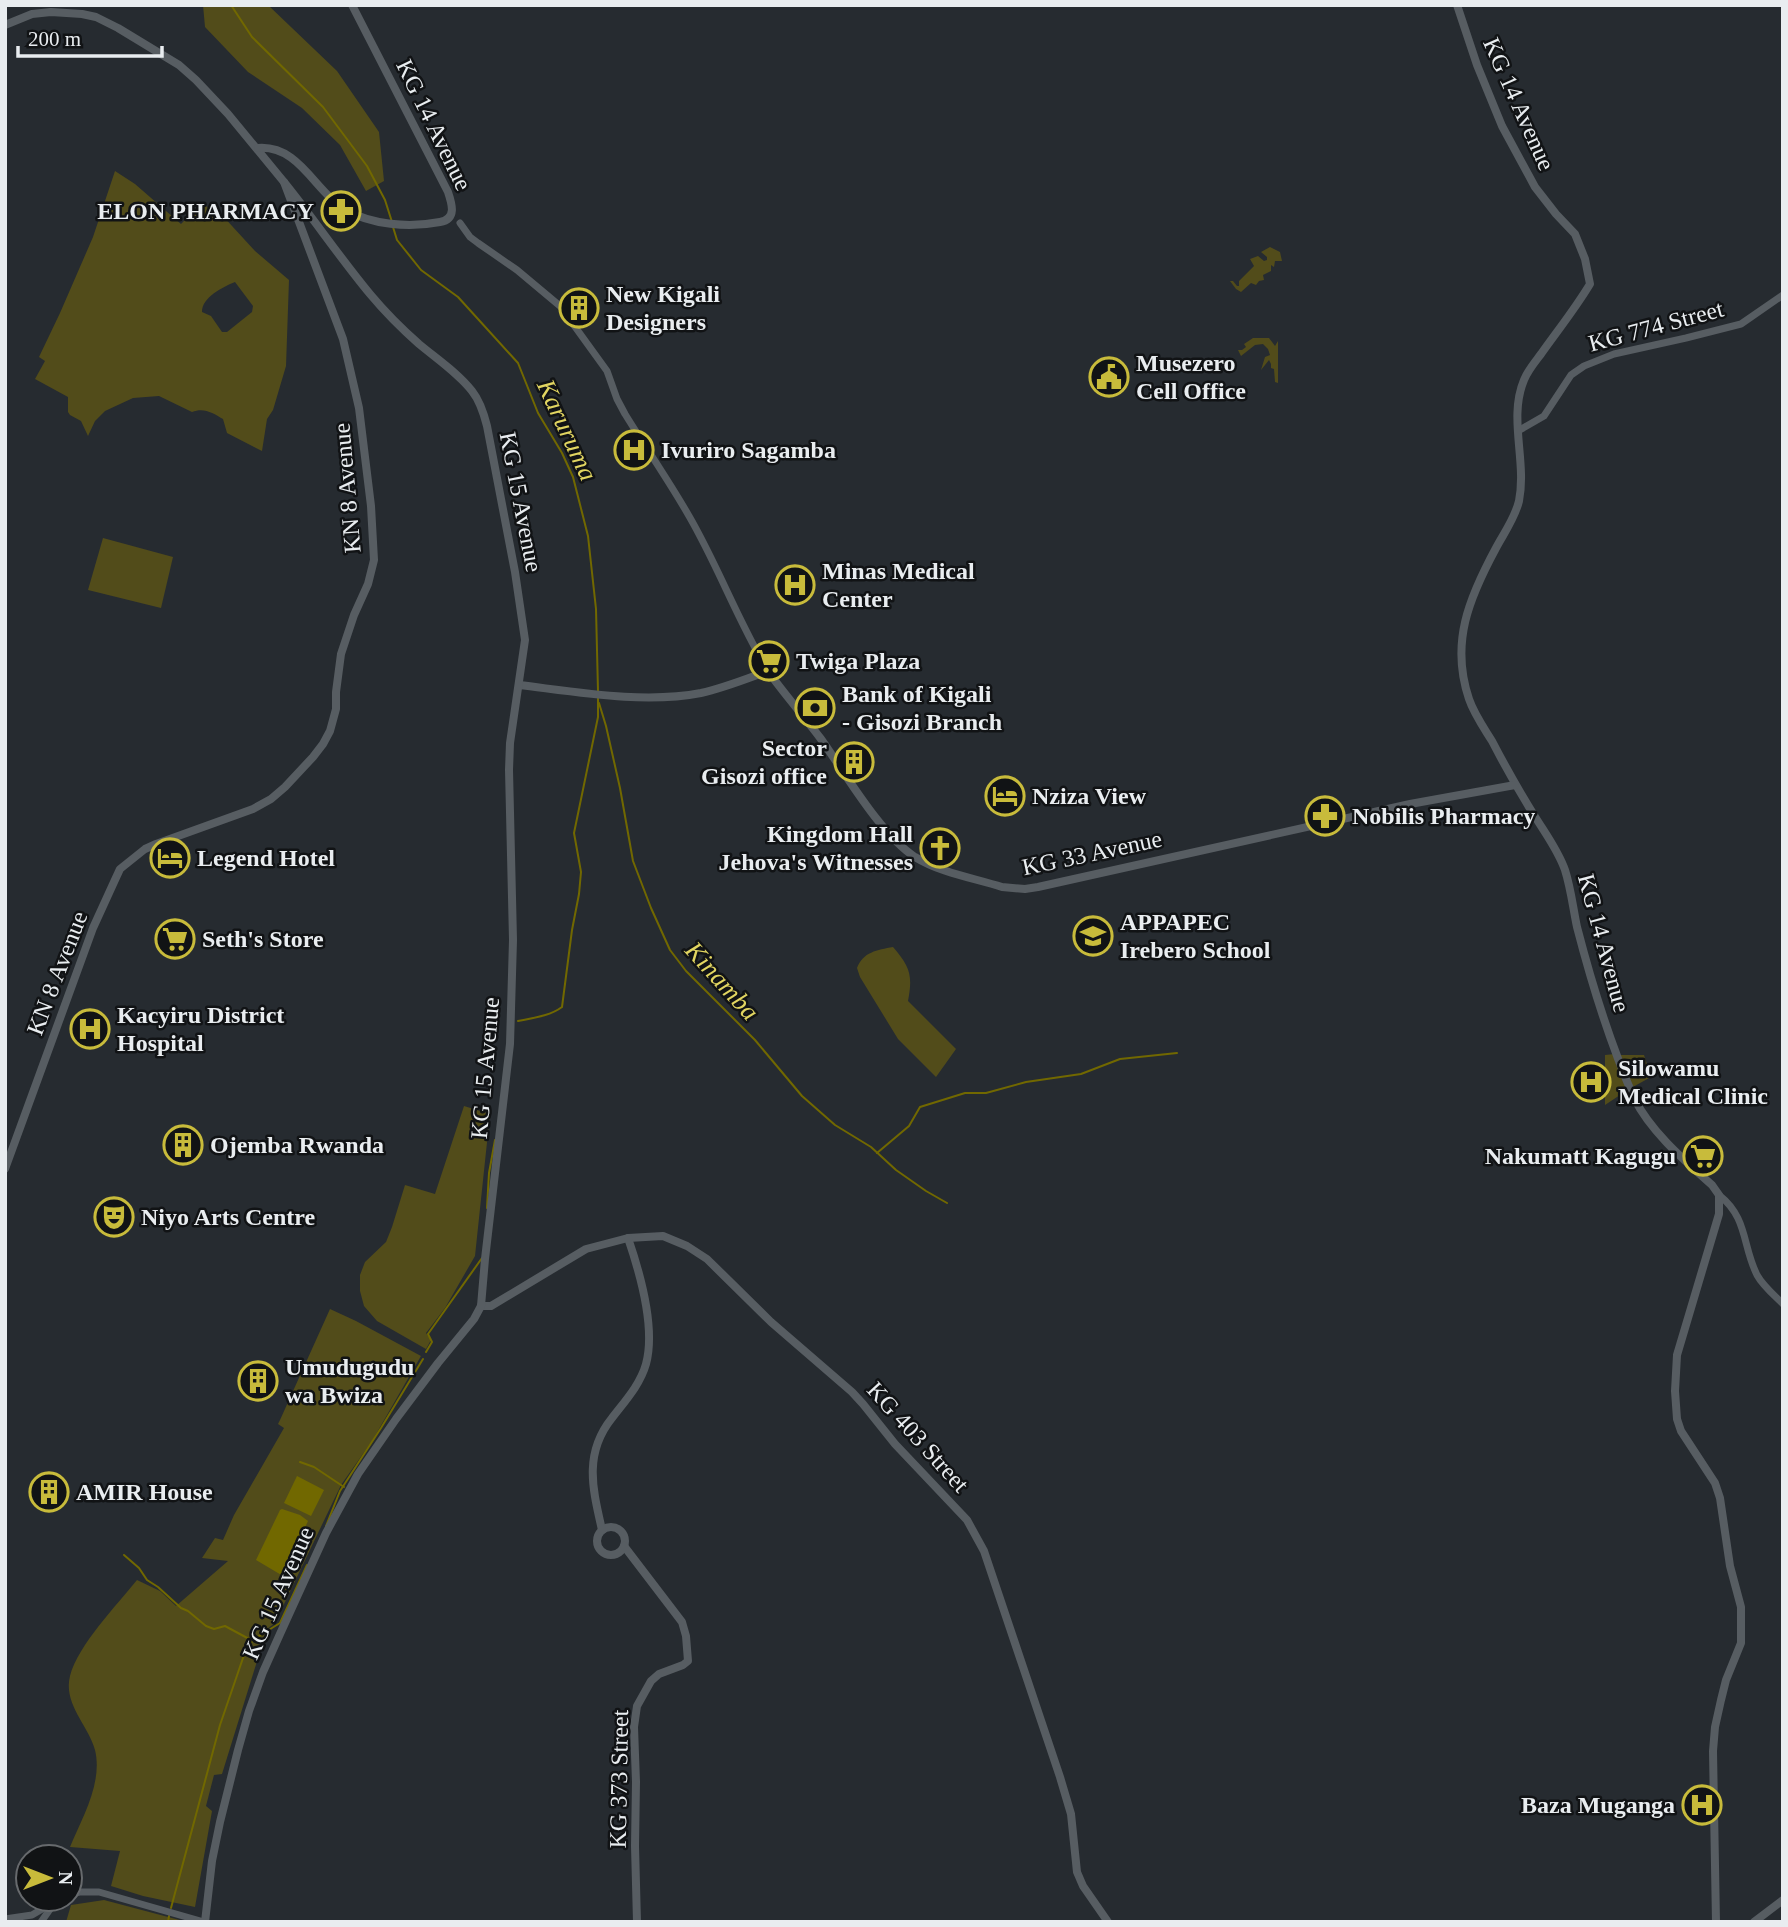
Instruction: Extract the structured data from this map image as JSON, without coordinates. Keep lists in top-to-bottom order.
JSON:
{
  "streets": {
    "main road": [
      "KG 14 Avenue",
      "KN 8 Avenue",
      "KG 15 Avenue",
      "KG 33 Avenue",
      "KG 403 Street",
      "KG 373 Street"
    ],
    "street": ["KG 774 Street"]
  },
  "crossings": [
    ["KG 14 Avenue", "KG 774 Street"],
    ["KG 14 Avenue", "KN 8 Avenue"],
    ["KG 14 Avenue", "KG 33 Avenue"],
    ["KN 8 Avenue", "KG 15 Avenue"],
    ["KG 15 Avenue", "KG 403 Street"]
  ],
  "water": ["Karuruma", "Kinamba"],
  "places": {
    "pharmacy": ["ELON PHARMACY", "Nobilis Pharmacy"],
    "building": [
      "New Kigali Designers",
      "Sector Gisozi office",
      "Ojemba Rwanda",
      "Umudugudu wa Bwiza",
      "AMIR House"
    ],
    "public building": ["Musezero Cell Office"],
    "hospital": [
      "Ivuriro Sagamba",
      "Minas Medical Center",
      "Kacyiru District Hospital",
      "Silowamu Medical Clinic",
      "Baza Muganga"
    ],
    "supermarket": ["Twiga Plaza", "Seth's Store", "Nakumatt Kagugu"],
    "bank": ["Bank of Kigali - Gisozi Branch"],
    "hotel": ["Nziza View", "Legend Hotel"],
    "church": ["Kingdom Hall Jehova's Witnesses"],
    "school or university": ["APPAPEC Irebero School"],
    "theatre": ["Niyo Arts Centre"]
  },
  "scale_bar": "200 m",
  "north": "right"
}
